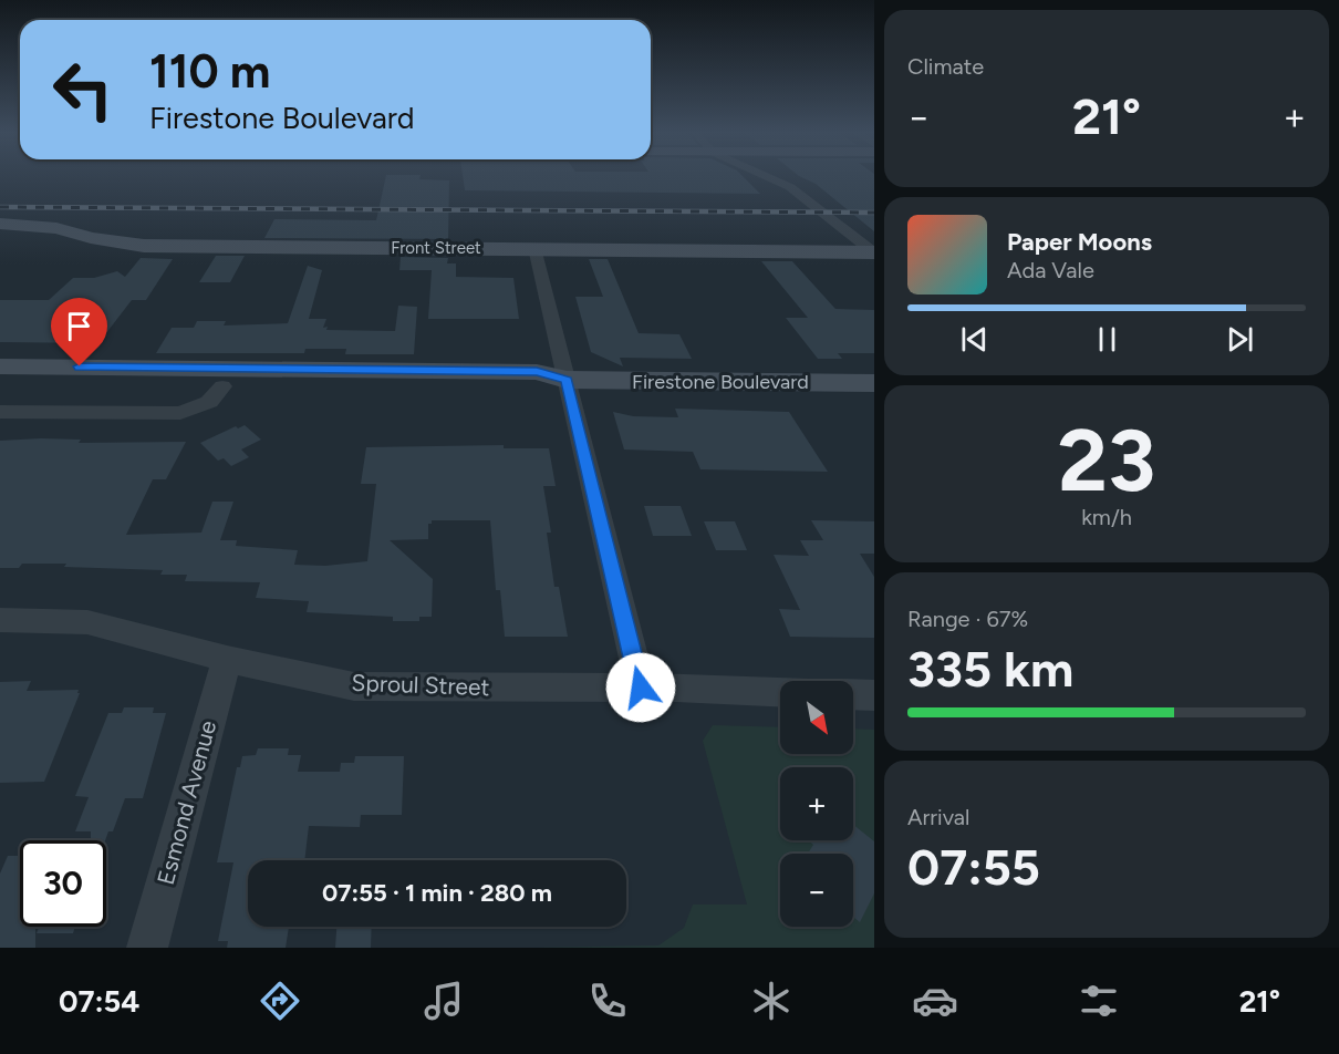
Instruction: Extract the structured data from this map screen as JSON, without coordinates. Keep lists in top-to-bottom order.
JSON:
{
  "streets": {
    "street": [
      "Front Street",
      "Firestone Boulevard",
      "Sproul Street",
      "Esmond Avenue"
    ]
  },
  "crossings": [
    ["Sproul Street", "Esmond Avenue"]
  ],
  "north": "bottom right",
  "page": {
    "tile": [
      "Climate",
      ["23", "km/h"],
      ["Range · 67%", "335 km"],
      ["Arrival", "07:55"]
    ],
    "turn": ["110 m", "Firestone Boulevard"],
    "heat": ["−", "21°", "+"],
    "song": ["Paper Moons", "Ada Vale"],
    "map_buttons": ["+", "−"],
    "limit": "30",
    "trip": "07:55 · 1 min · 280 m",
    "tabs": ["07:54", "21°"]
  }
}
